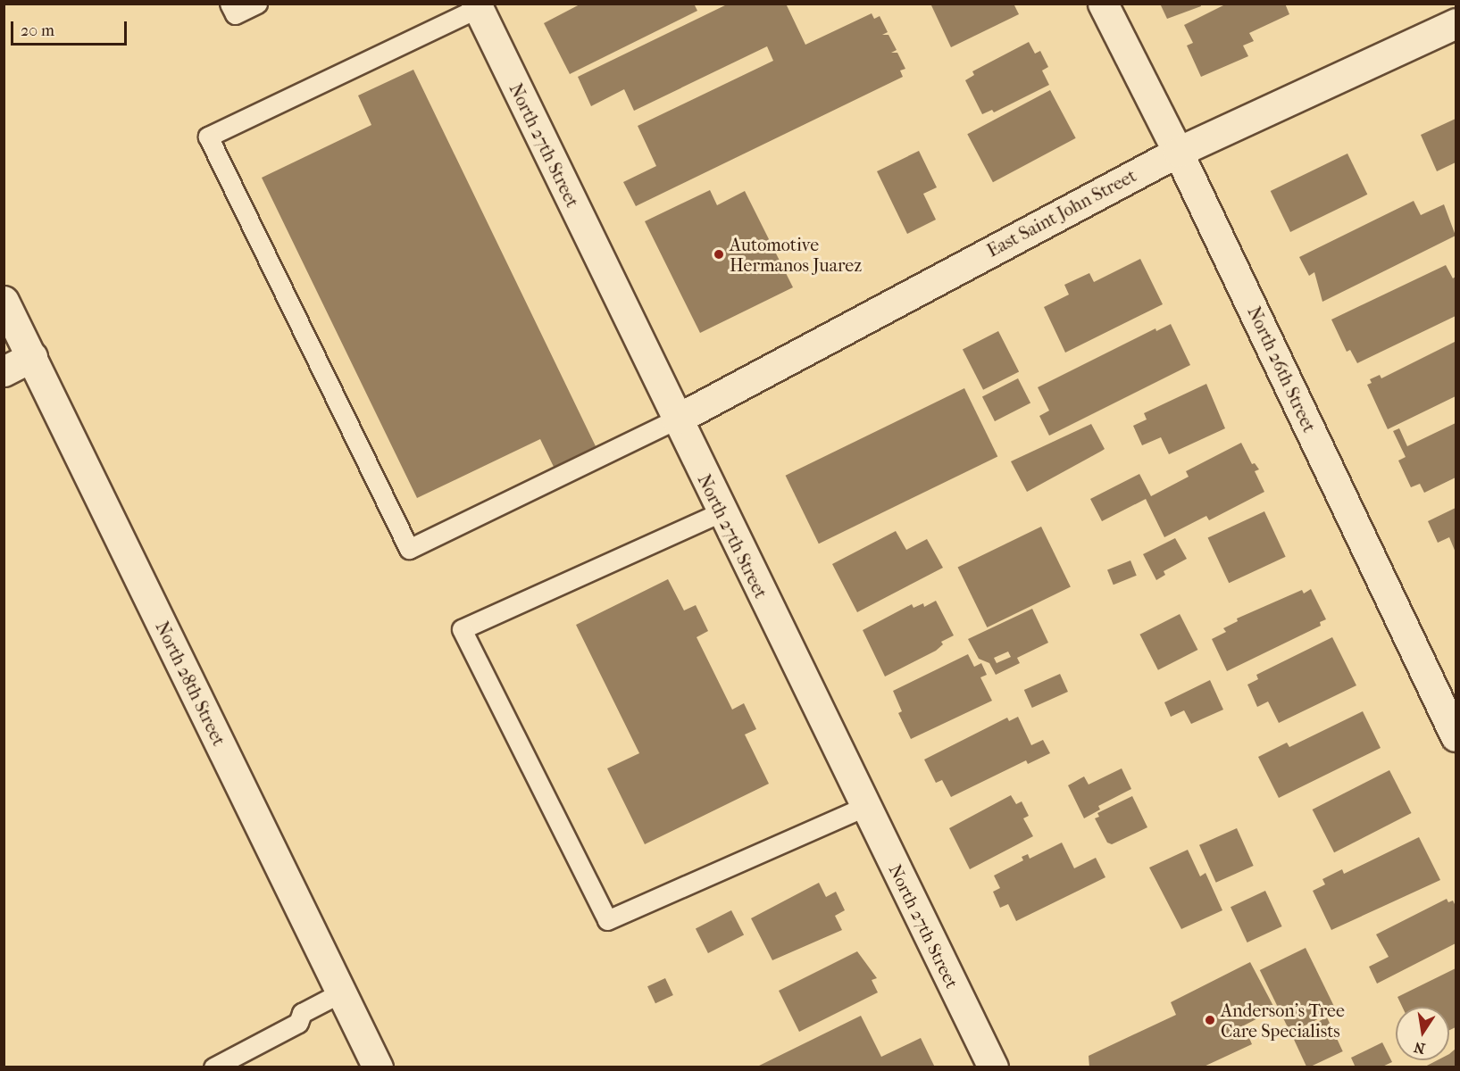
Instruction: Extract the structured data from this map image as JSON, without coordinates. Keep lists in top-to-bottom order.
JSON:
{
  "streets": {
    "street": [
      "North 27th Street",
      "East Saint John Street",
      "North 26th Street",
      "North 28th Street"
    ]
  },
  "crossings": [
    ["North 27th Street", "East Saint John Street"],
    ["East Saint John Street", "North 26th Street"]
  ],
  "places": ["Automotive Hermanos Juarez", "Anderson's Tree Care Specialists"],
  "scale_bar": "20 m",
  "north": "bottom"
}
